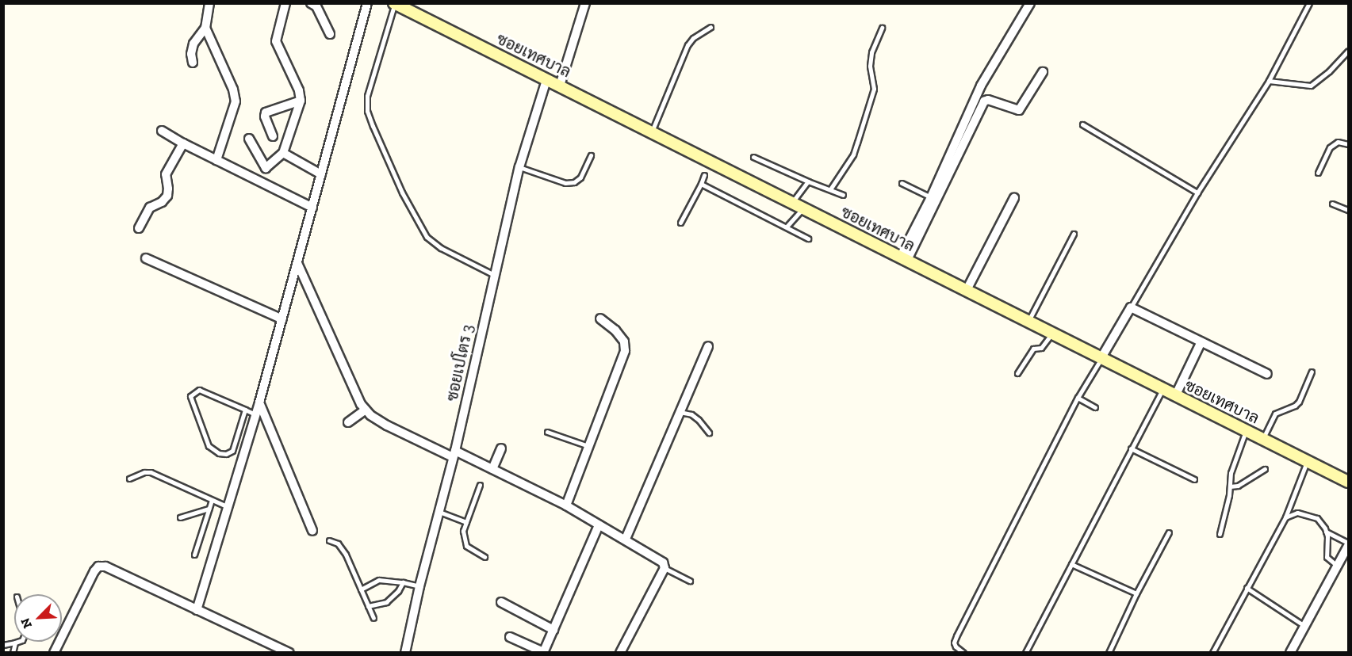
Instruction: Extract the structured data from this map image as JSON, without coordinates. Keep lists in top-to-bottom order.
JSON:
{
  "streets": {
    "street": ["ซอยเทศบาล", "ซอยเปโตร 3"]
  },
  "crossings": [
    ["ซอยเทศบาล", "ซอยเปโตร 3"]
  ],
  "north": "bottom left"
}
